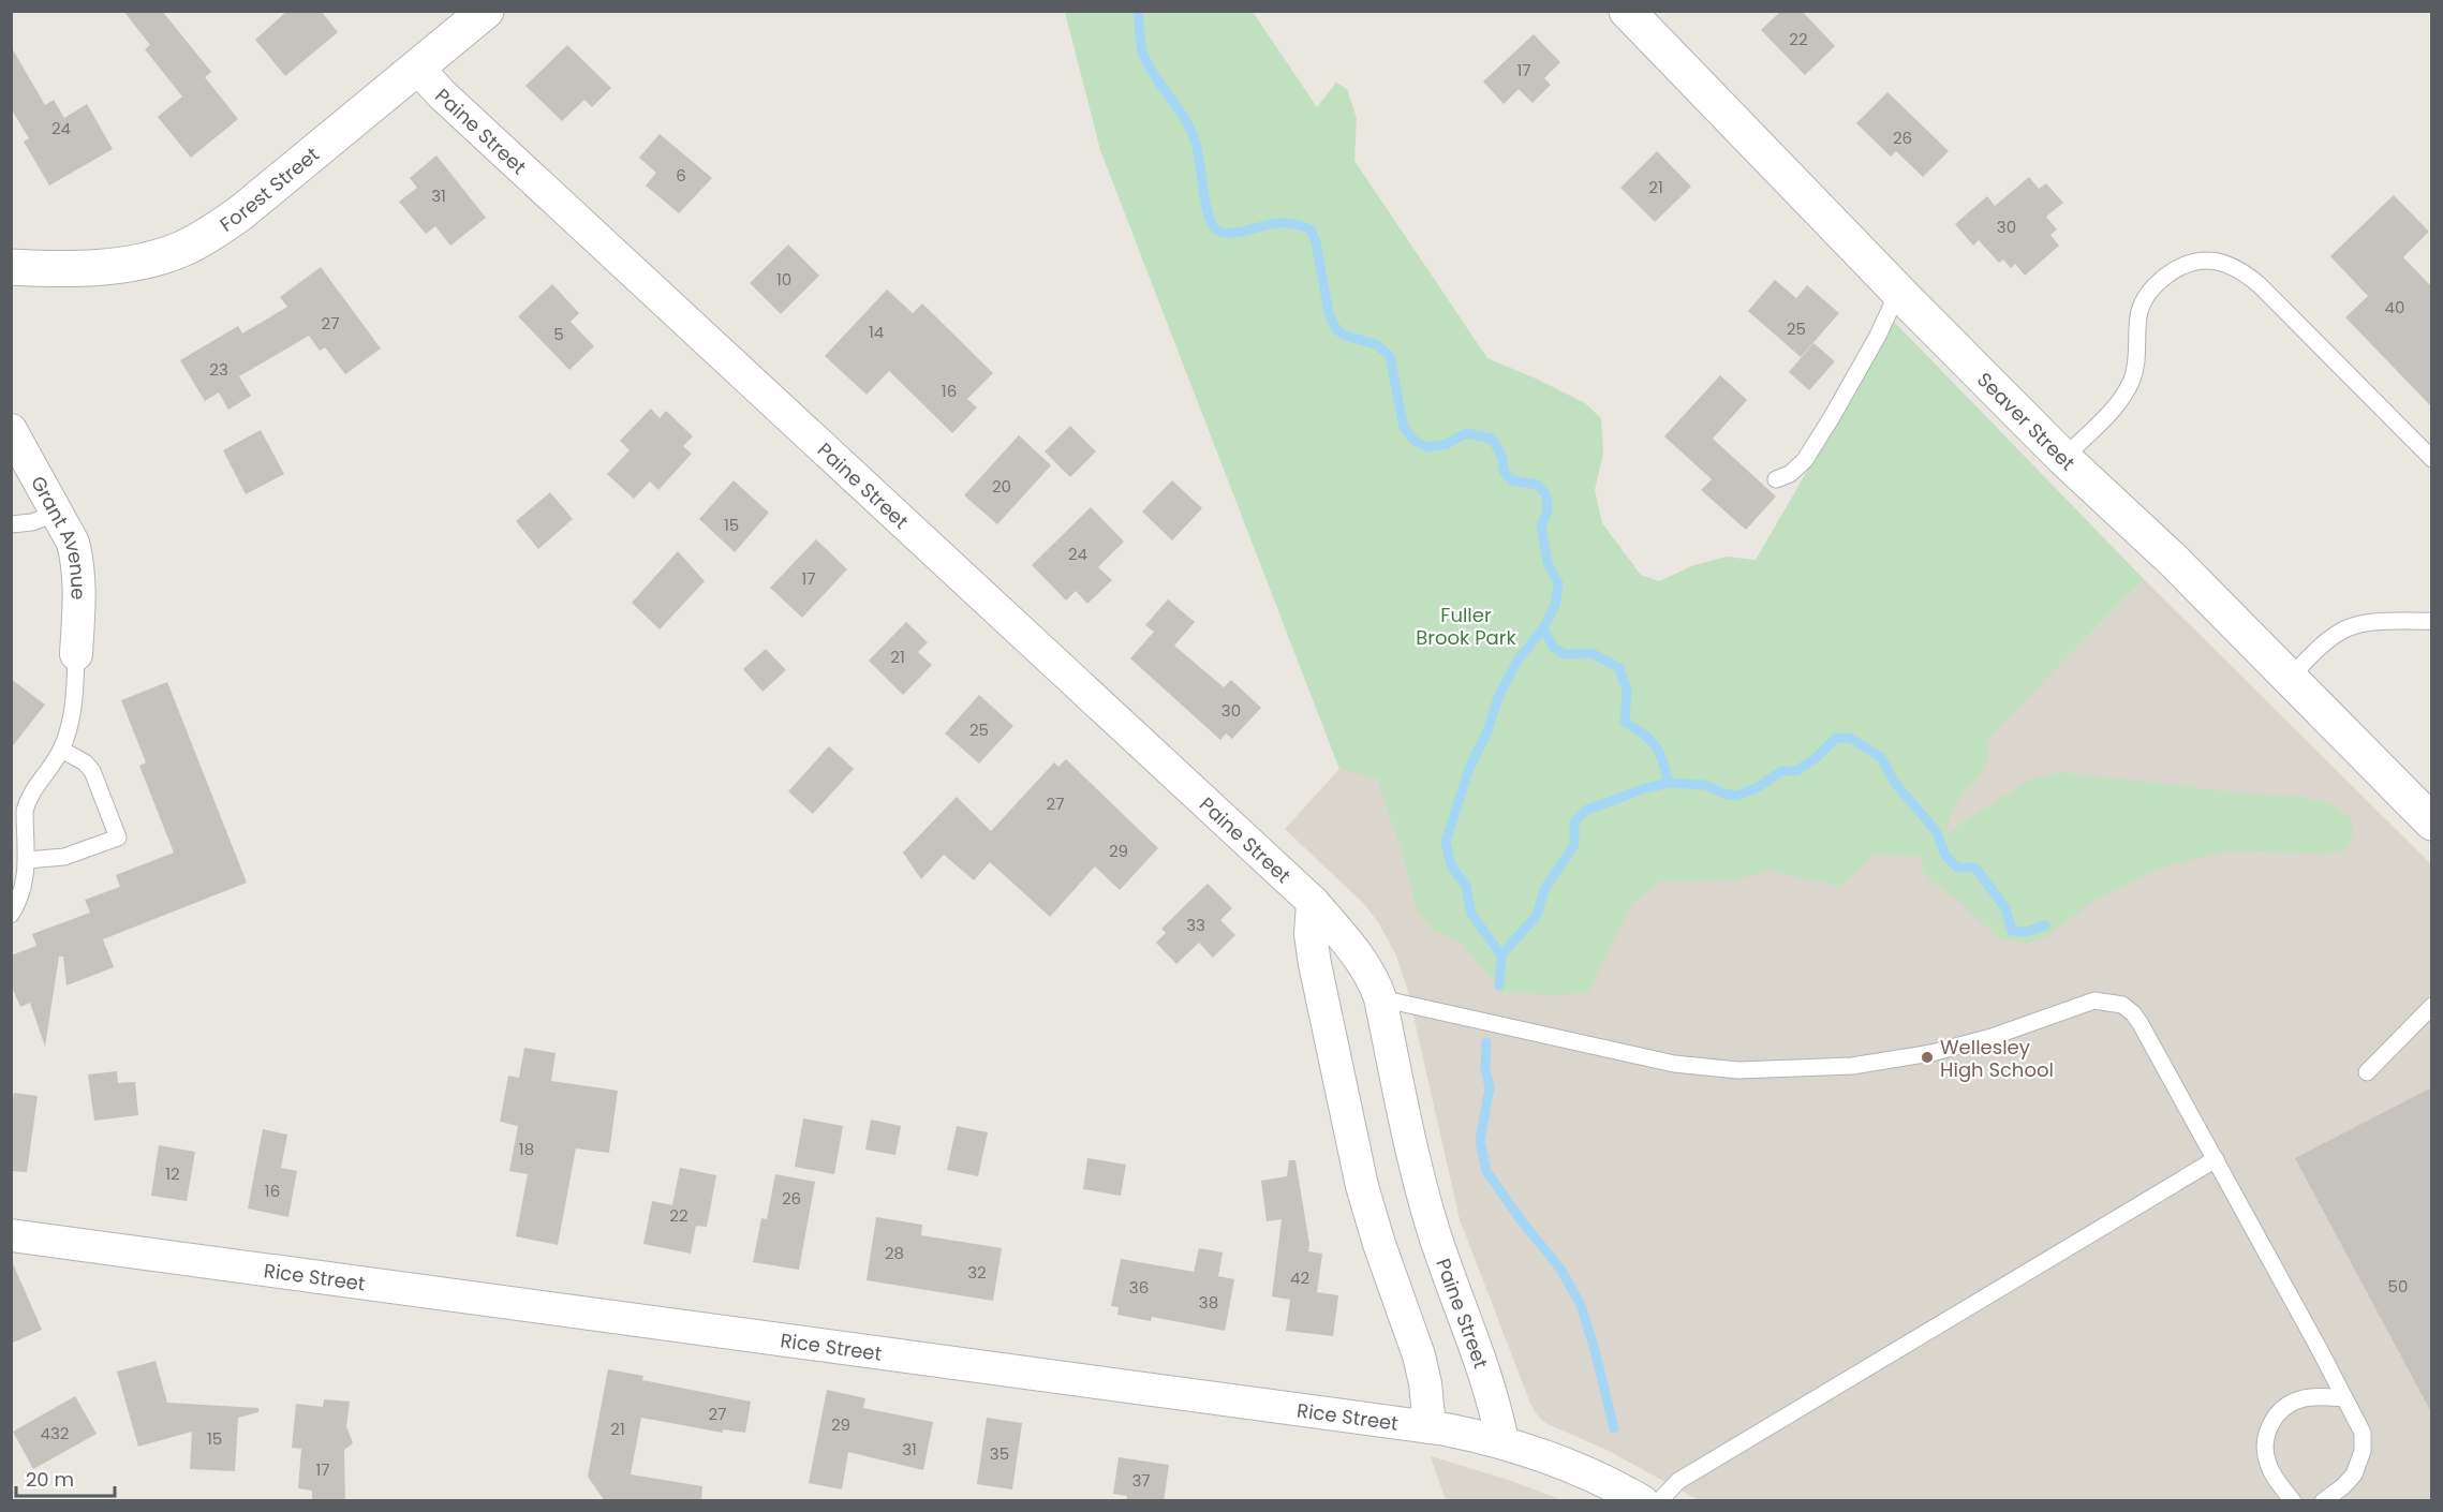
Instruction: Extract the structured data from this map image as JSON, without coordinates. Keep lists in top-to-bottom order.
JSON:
{
  "streets": {
    "street": [
      "Paine Street",
      "Forest Street",
      "Seaver Street",
      "Grant Avenue",
      "Rice Street"
    ]
  },
  "crossings": [
    ["Paine Street", "Forest Street"],
    ["Paine Street", "Rice Street"]
  ],
  "parks": ["Fuller Brook Park"],
  "places": ["Wellesley High School"],
  "house_numbers": [
    "22",
    "17",
    "24",
    "26",
    "6",
    "21",
    "31",
    "30",
    "10",
    "40",
    "27",
    "25",
    "14",
    "5",
    "23",
    "16",
    "20",
    "15",
    "24",
    "17",
    "21",
    "30",
    "25",
    "27",
    "29",
    "33",
    "18",
    "12",
    "16",
    "26",
    "22",
    "28",
    "32",
    "42",
    "50",
    "36",
    "38",
    "27",
    "29",
    "21",
    "432",
    "15",
    "31",
    "35",
    "17",
    "37"
  ],
  "scale_bar": "20 m"
}
